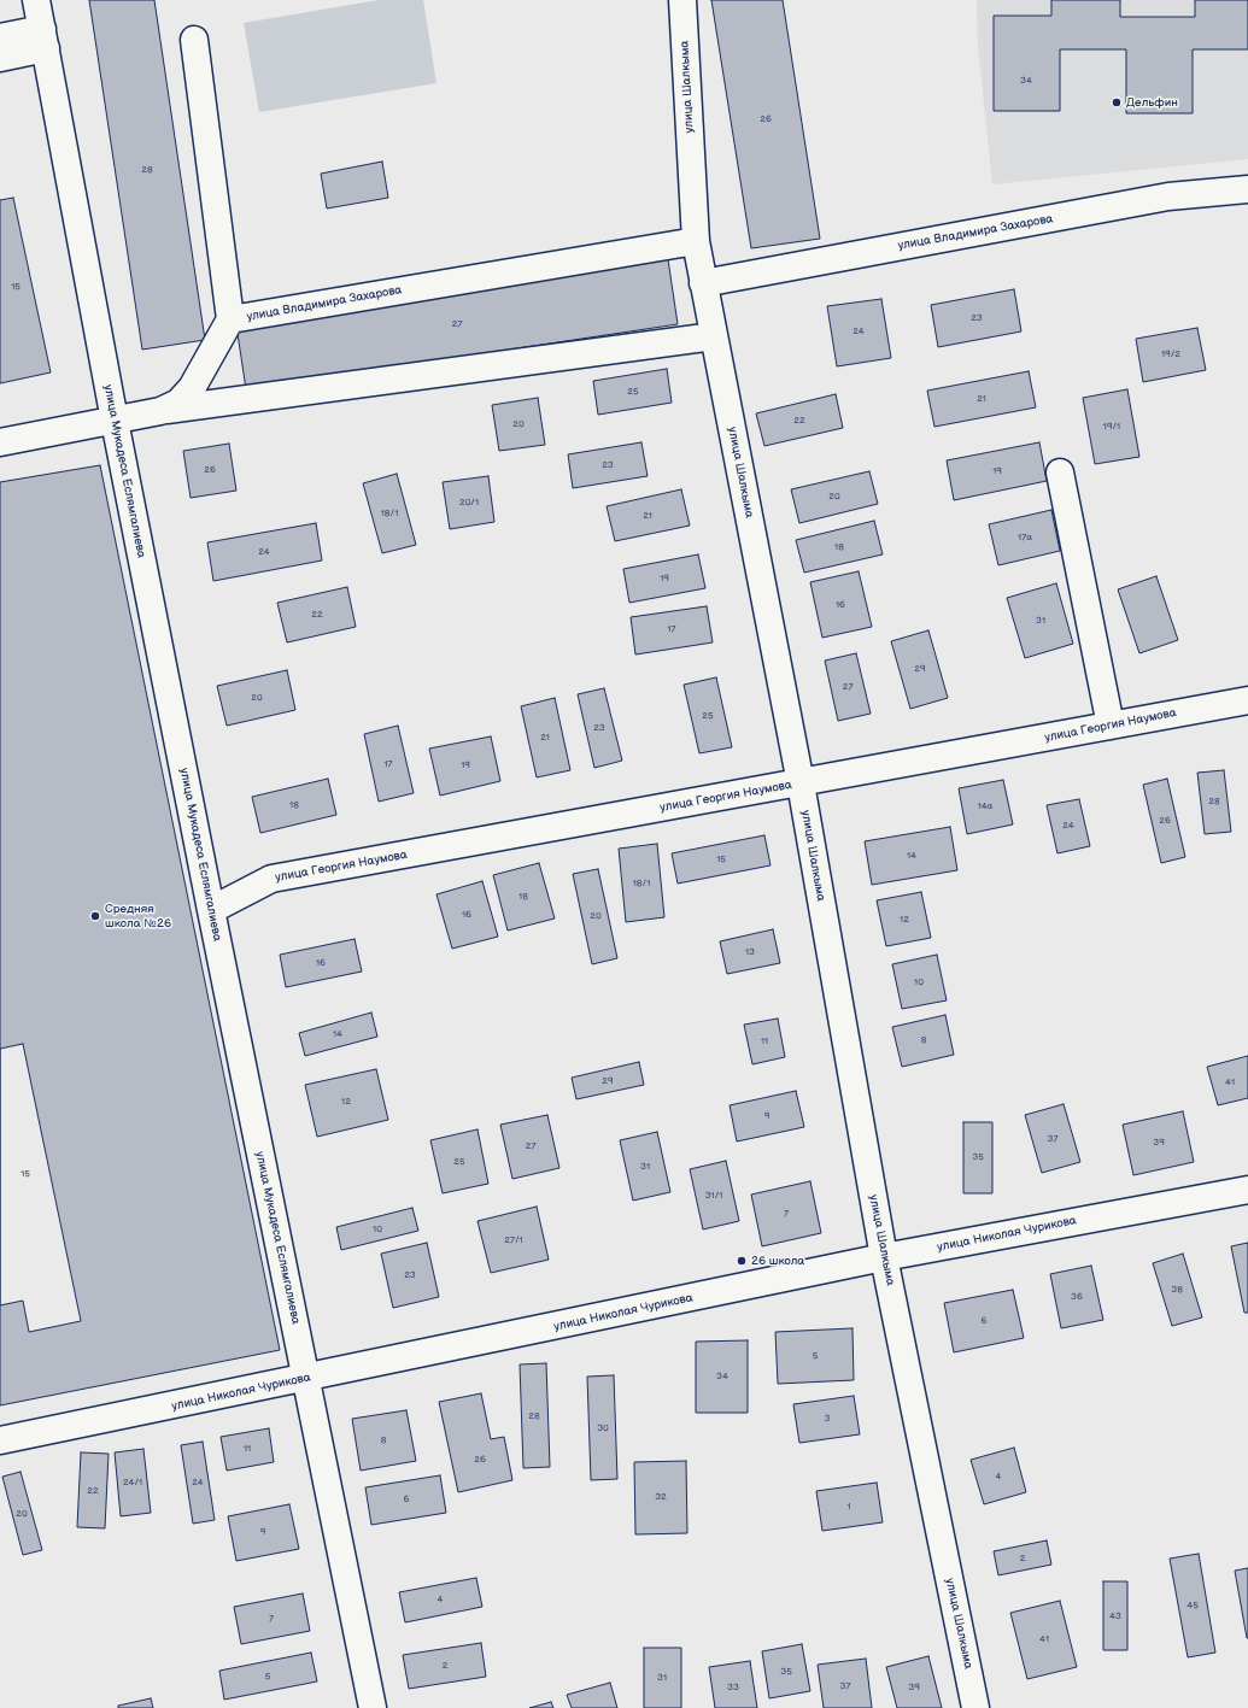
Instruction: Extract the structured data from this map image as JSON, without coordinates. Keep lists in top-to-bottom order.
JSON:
{
  "streets": {
    "street": [
      "улица Шалкыма",
      "улица Владимира Захарова",
      "улица Мукадеса Еслямгалиева",
      "улица Георгия Наумова",
      "улица Николая Чурикова"
    ]
  },
  "crossings": [
    ["улица Шалкыма", "улица Владимира Захарова"],
    ["улица Шалкыма", "улица Георгия Наумова"],
    ["улица Шалкыма", "улица Николая Чурикова"],
    ["улица Владимира Захарова", "улица Мукадеса Еслямгалиева"],
    ["улица Мукадеса Еслямгалиева", "улица Георгия Наумова"],
    ["улица Мукадеса Еслямгалиева", "улица Николая Чурикова"]
  ],
  "places": ["Дельфин", "Средняя школа №26", "26 школа"],
  "house_numbers": [
    "34",
    "26",
    "28",
    "15",
    "23",
    "27",
    "24",
    "19/2",
    "25",
    "21",
    "22",
    "20",
    "19/1",
    "23",
    "26",
    "19",
    "20",
    "20/1",
    "18/1",
    "21",
    "17а",
    "18",
    "24",
    "19",
    "16",
    "22",
    "31",
    "17",
    "29",
    "27",
    "20",
    "25",
    "23",
    "21",
    "17",
    "19",
    "28",
    "18",
    "14а",
    "26",
    "24",
    "14",
    "15",
    "18/1",
    "18",
    "16",
    "20",
    "12",
    "13",
    "16",
    "10",
    "14",
    "8",
    "11",
    "29",
    "41",
    "12",
    "9",
    "37",
    "39",
    "27",
    "35",
    "25",
    "31",
    "15",
    "31/1",
    "7",
    "10",
    "27/1",
    "23",
    "38",
    "36",
    "6",
    "5",
    "34",
    "28",
    "3",
    "30",
    "8",
    "11",
    "26",
    "4",
    "24/1",
    "24",
    "22",
    "32",
    "6",
    "1",
    "20",
    "9",
    "2",
    "4",
    "45",
    "43",
    "7",
    "41",
    "2",
    "35",
    "5",
    "31",
    "37",
    "33",
    "39"
  ]
}
